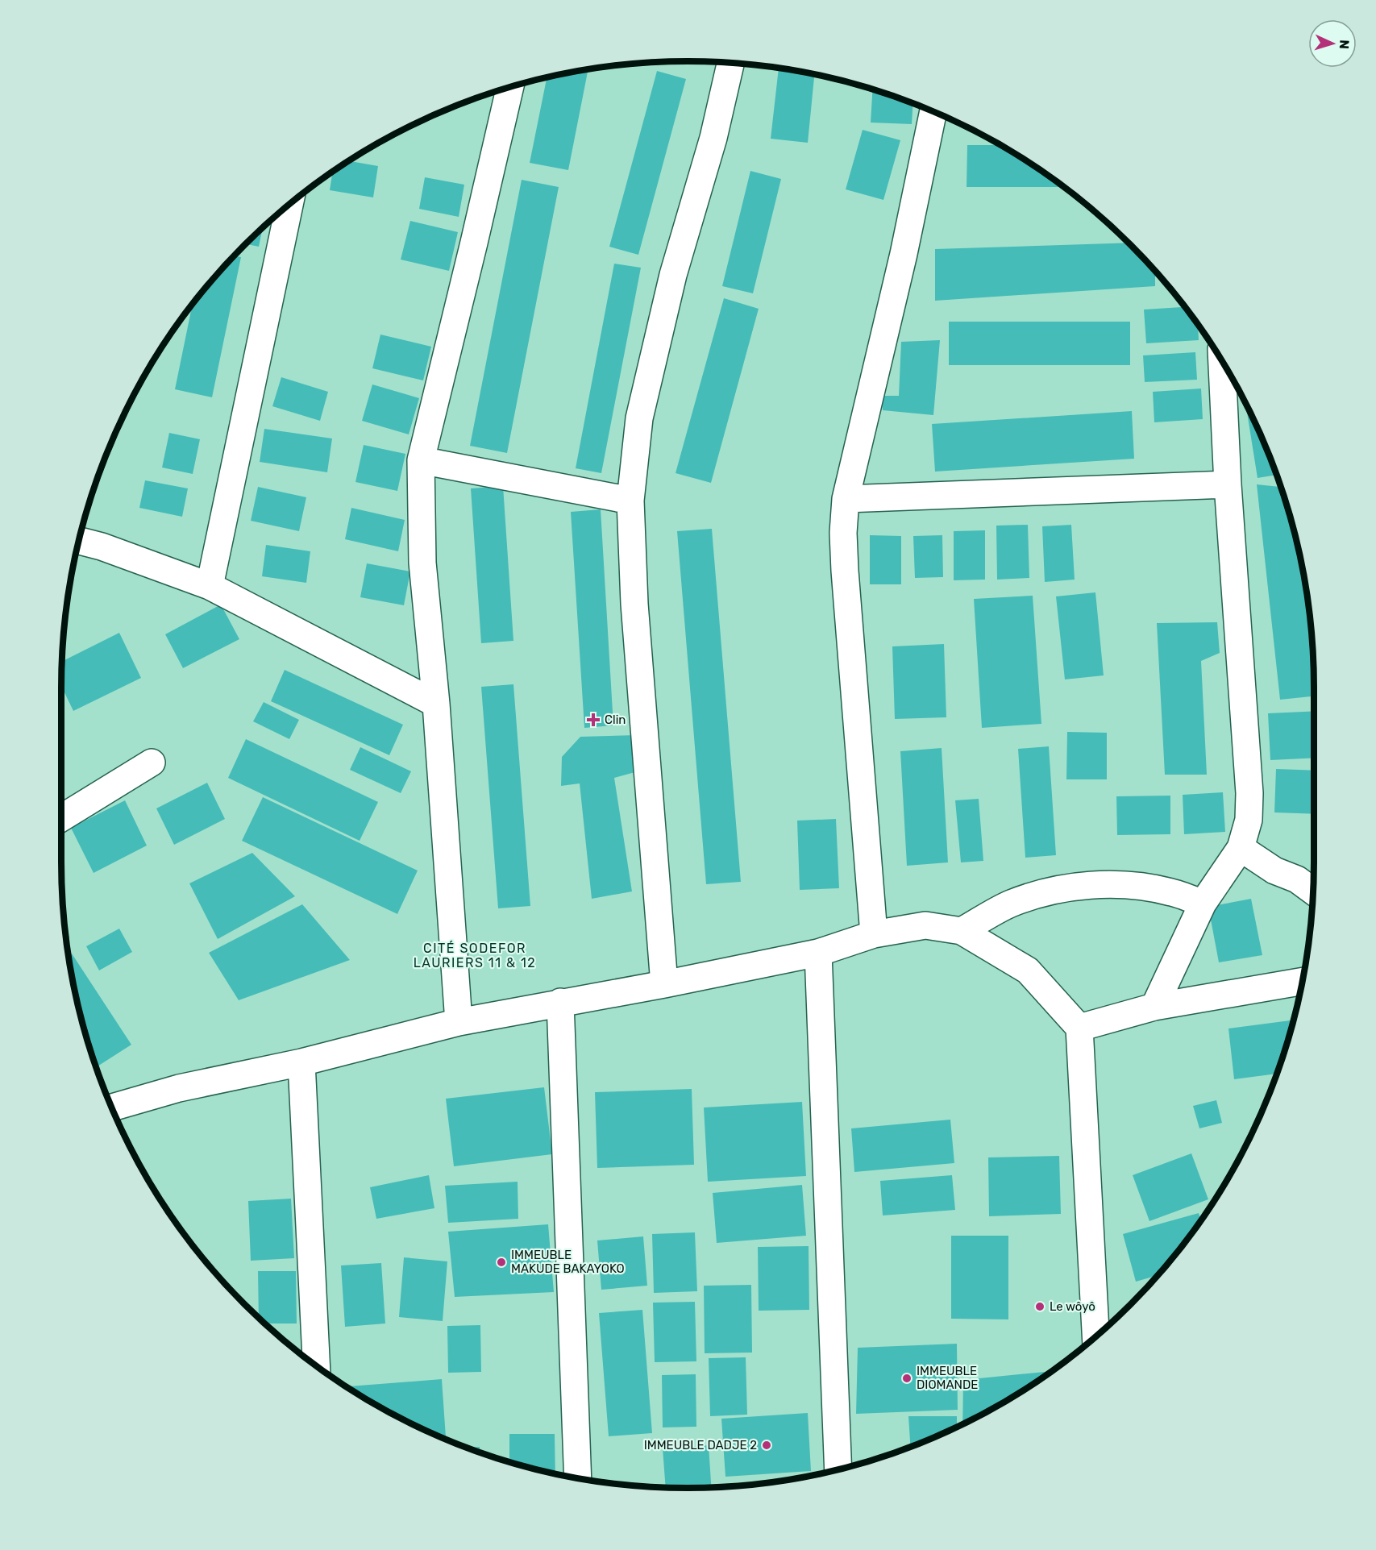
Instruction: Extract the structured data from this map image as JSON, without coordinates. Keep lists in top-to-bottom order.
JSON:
{
  "districts": ["CITÉ SODEFOR LAURIERS 11 & 12"],
  "places": {
    "health": ["Clin"],
    "other": [
      "IMMEUBLE MAKUDE BAKAYOKO",
      "Le wôyô",
      "IMMEUBLE DIOMANDE",
      "IMMEUBLE DADJE 2"
    ]
  },
  "north": "right"
}
